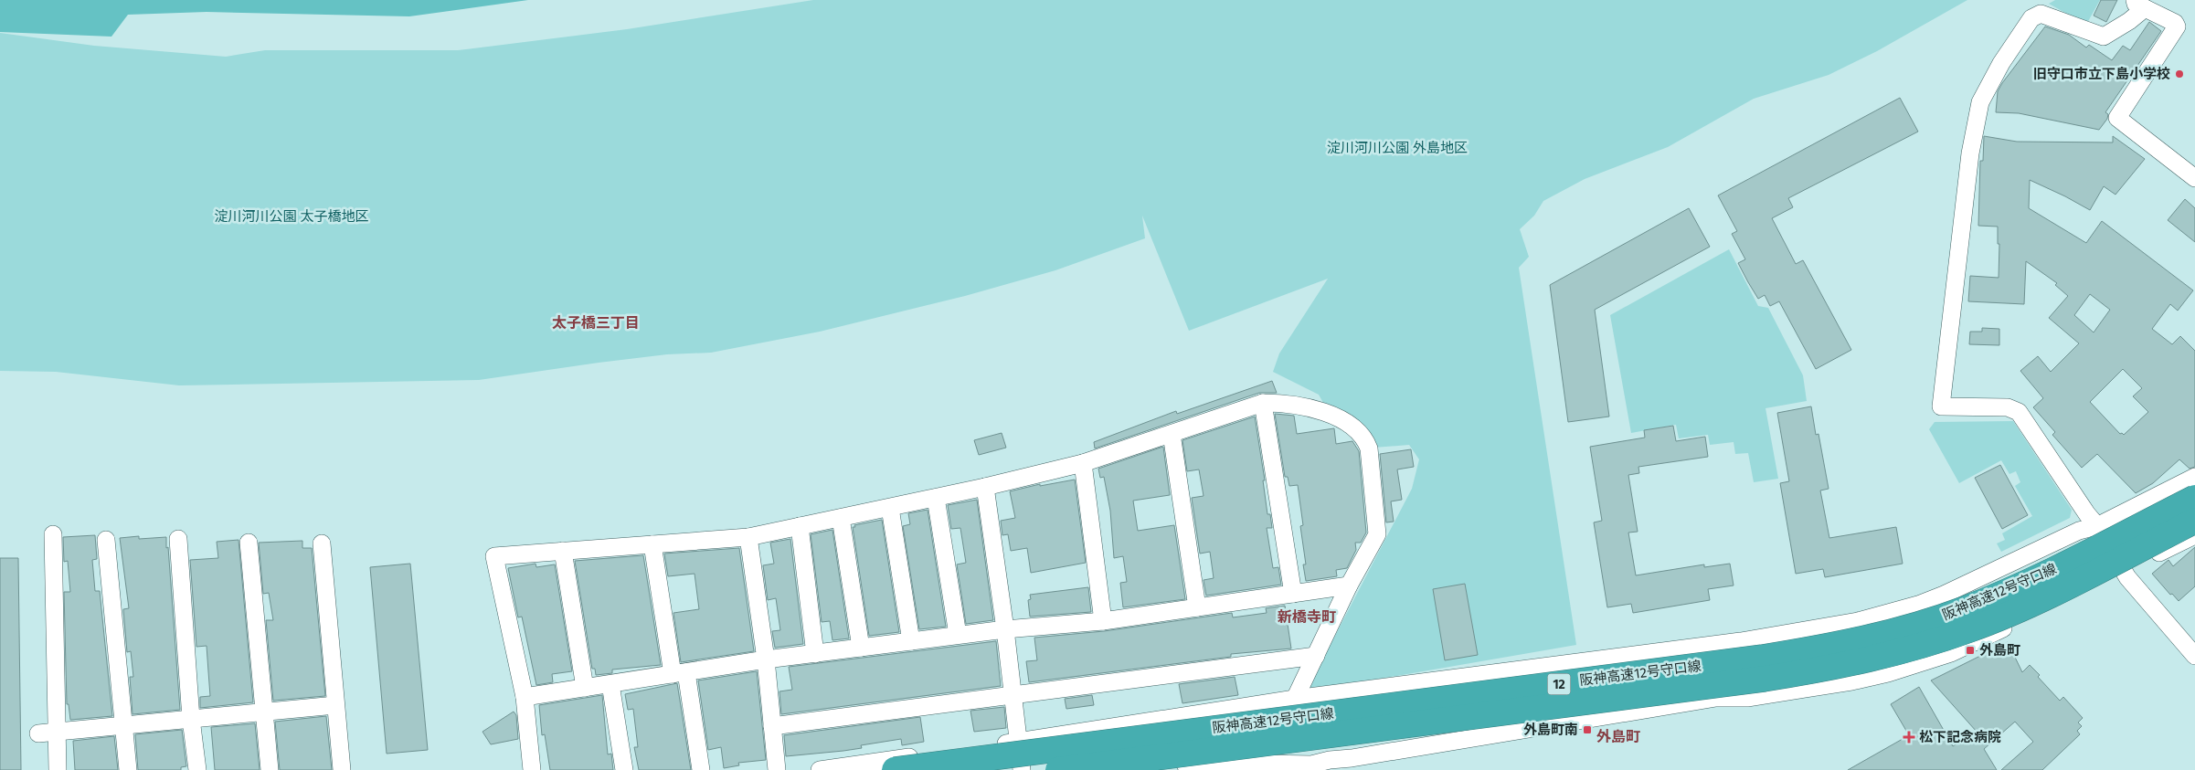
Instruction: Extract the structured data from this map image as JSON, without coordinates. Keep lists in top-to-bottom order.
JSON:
{
  "streets": {
    "highway": ["阪神高速12号守口線", "12"]
  },
  "districts": ["太子橋三丁目", "新橋寺町", "外島町"],
  "parks": ["淀川河川公園 外島地区", "淀川河川公園 太子橋地区"],
  "places": {
    "other": ["旧守口市立下島小学校"],
    "transit": ["外島町", "外島町南"],
    "health": ["松下記念病院"]
  }
}
